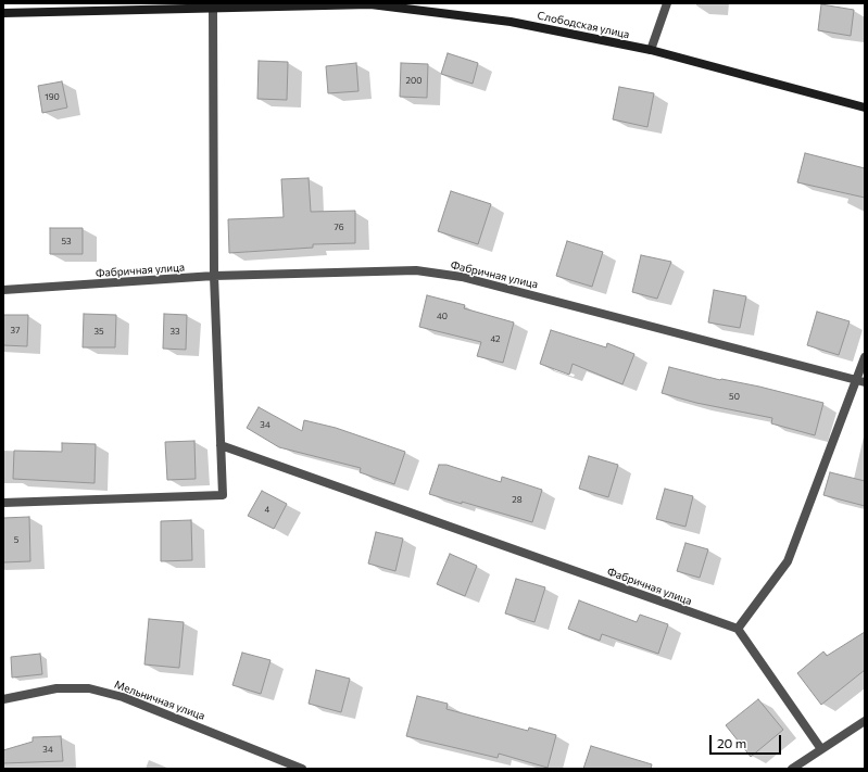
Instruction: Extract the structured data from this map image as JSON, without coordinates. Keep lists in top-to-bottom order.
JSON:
{
  "streets": {
    "street": ["Слободская улица", "Фабричная улица", "Мельничная улица"]
  },
  "house_numbers": [
    "200",
    "190",
    "76",
    "53",
    "40",
    "37",
    "35",
    "33",
    "42",
    "50",
    "34",
    "28",
    "4",
    "5",
    "34"
  ],
  "scale_bar": "20 m"
}
